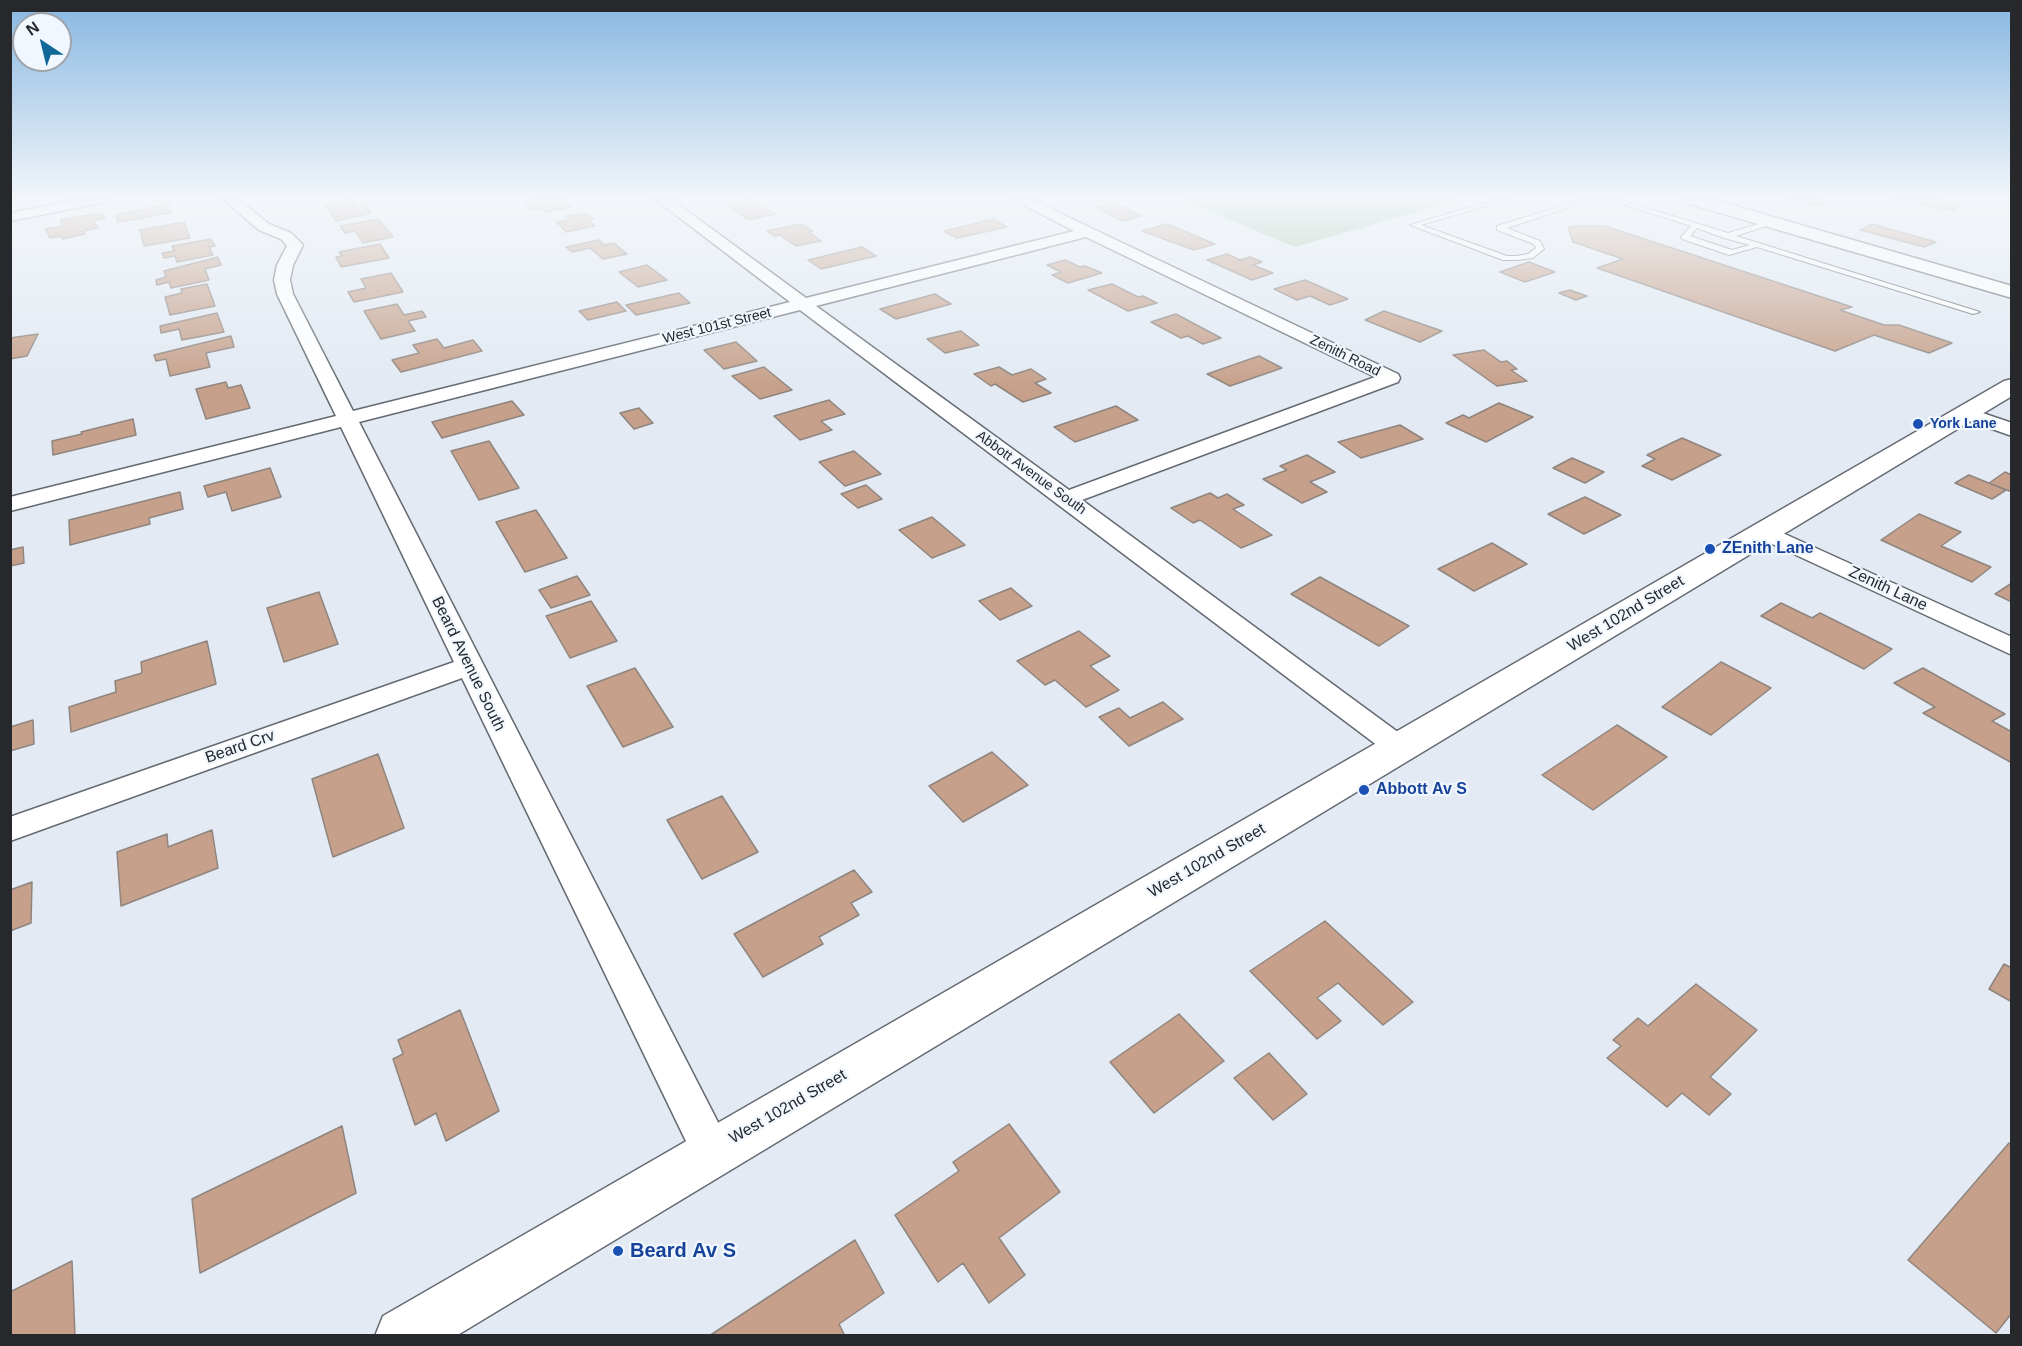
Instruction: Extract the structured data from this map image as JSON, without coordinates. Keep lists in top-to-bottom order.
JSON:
{
  "streets": {
    "street": [
      "West 101st Street",
      "Zenith Road",
      "Abbott Avenue South",
      "Zenith Lane",
      "West 102nd Street",
      "Beard Avenue South",
      "Beard Crv"
    ]
  },
  "crossings": [
    ["West 101st Street", "Abbott Avenue South"],
    ["West 101st Street", "Beard Avenue South"],
    ["Zenith Road", "Abbott Avenue South"],
    ["Abbott Avenue South", "West 102nd Street"],
    ["Zenith Lane", "West 102nd Street"],
    ["West 102nd Street", "Beard Avenue South"],
    ["Beard Avenue South", "Beard Crv"]
  ],
  "places": [
    "York Lane",
    "ZEnith Lane",
    "Abbott Av S",
    "Beard Av S"
  ],
  "north": "top left"
}
